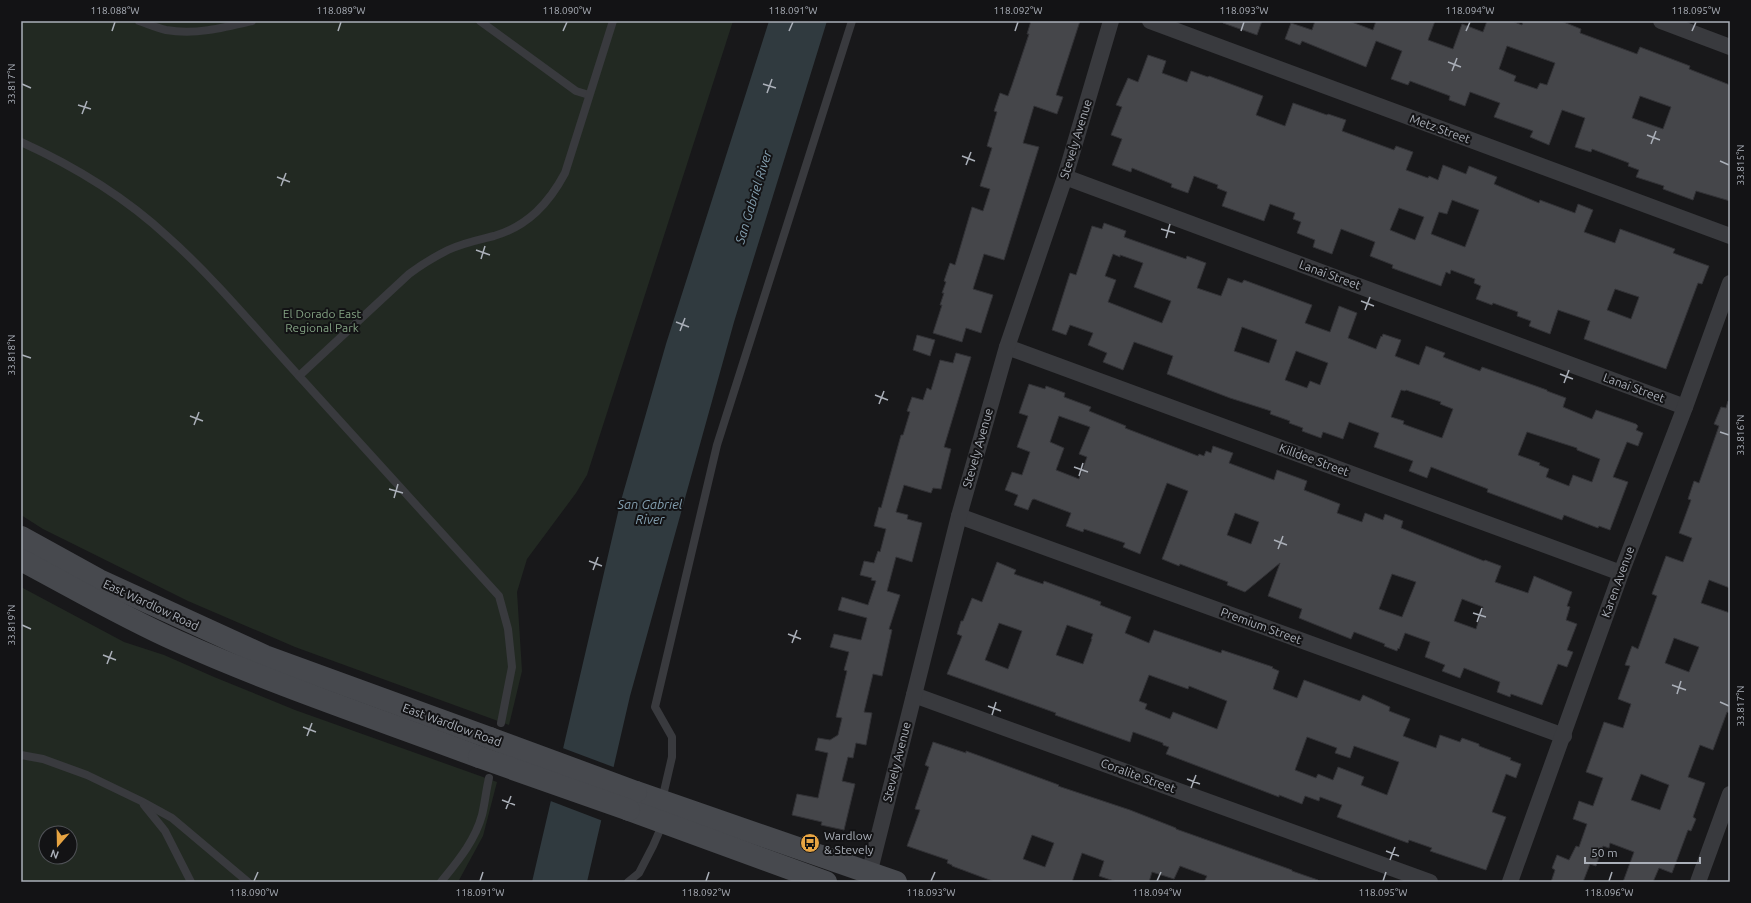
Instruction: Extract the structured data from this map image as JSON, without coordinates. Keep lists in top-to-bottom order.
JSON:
{
  "streets": {
    "main road": ["East Wardlow Road"],
    "street": [
      "Metz Street",
      "Stevely Avenue",
      "Lanai Street",
      "Killdee Street",
      "Karen Avenue",
      "Premium Street",
      "Coralite Street"
    ]
  },
  "crossings": [
    ["Stevely Avenue", "Lanai Street"],
    ["Stevely Avenue", "Killdee Street"],
    ["Stevely Avenue", "East Wardlow Road"],
    ["Stevely Avenue", "Premium Street"],
    ["Stevely Avenue", "Coralite Street"],
    ["Lanai Street", "Karen Avenue"],
    ["Killdee Street", "Karen Avenue"],
    ["Karen Avenue", "Premium Street"]
  ],
  "water": ["San Gabriel River"],
  "parks": ["El Dorado East Regional Park"],
  "places": {
    "bus stop": ["Wardlow & Stevely"]
  },
  "scale_bar": "50 m",
  "north": "bottom",
  "coordinates": [
    "118.088°W",
    "118.089°W",
    "118.090°W",
    "118.091°W",
    "118.092°W",
    "118.093°W",
    "118.094°W",
    "118.095°W",
    "33.817°N",
    "33.815°N",
    "33.818°N",
    "33.816°N",
    "33.819°N",
    "118.096°W"
  ]
}
